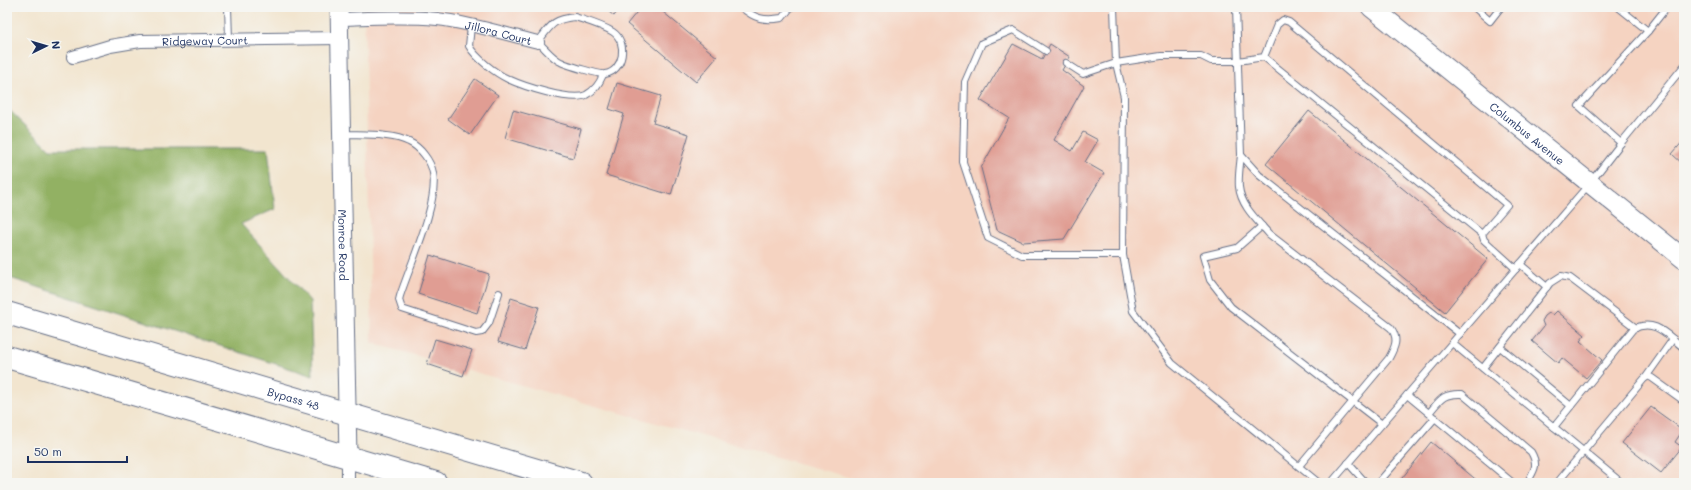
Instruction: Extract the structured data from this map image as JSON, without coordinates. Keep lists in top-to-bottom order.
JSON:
{
  "streets": {
    "highway": ["Bypass 48"],
    "main road": ["Columbus Avenue"],
    "street": ["Jillora Court", "Ridgeway Court", "Monroe Road"]
  },
  "crossings": [
    ["Jillora Court", "Monroe Road"],
    ["Ridgeway Court", "Monroe Road"],
    ["Monroe Road", "Bypass 48"]
  ],
  "scale_bar": "50 m",
  "north": "right"
}
